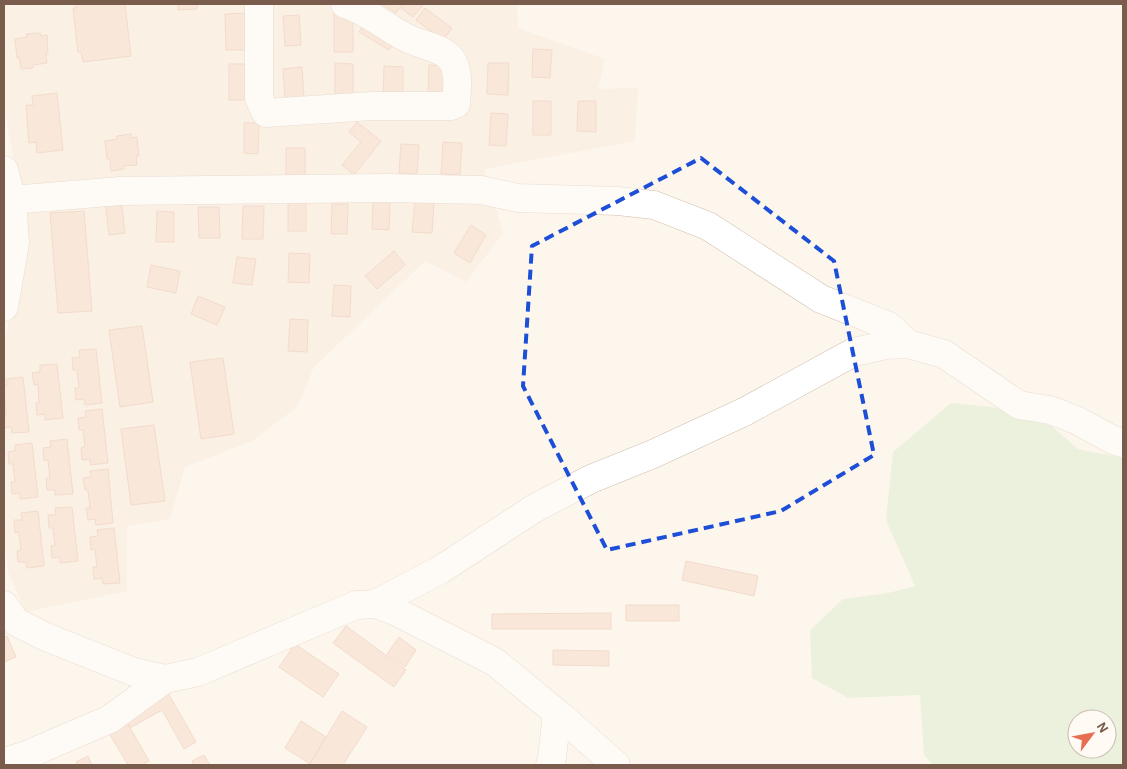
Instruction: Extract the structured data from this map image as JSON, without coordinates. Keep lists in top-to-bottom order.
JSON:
{
  "north": "top right"
}
